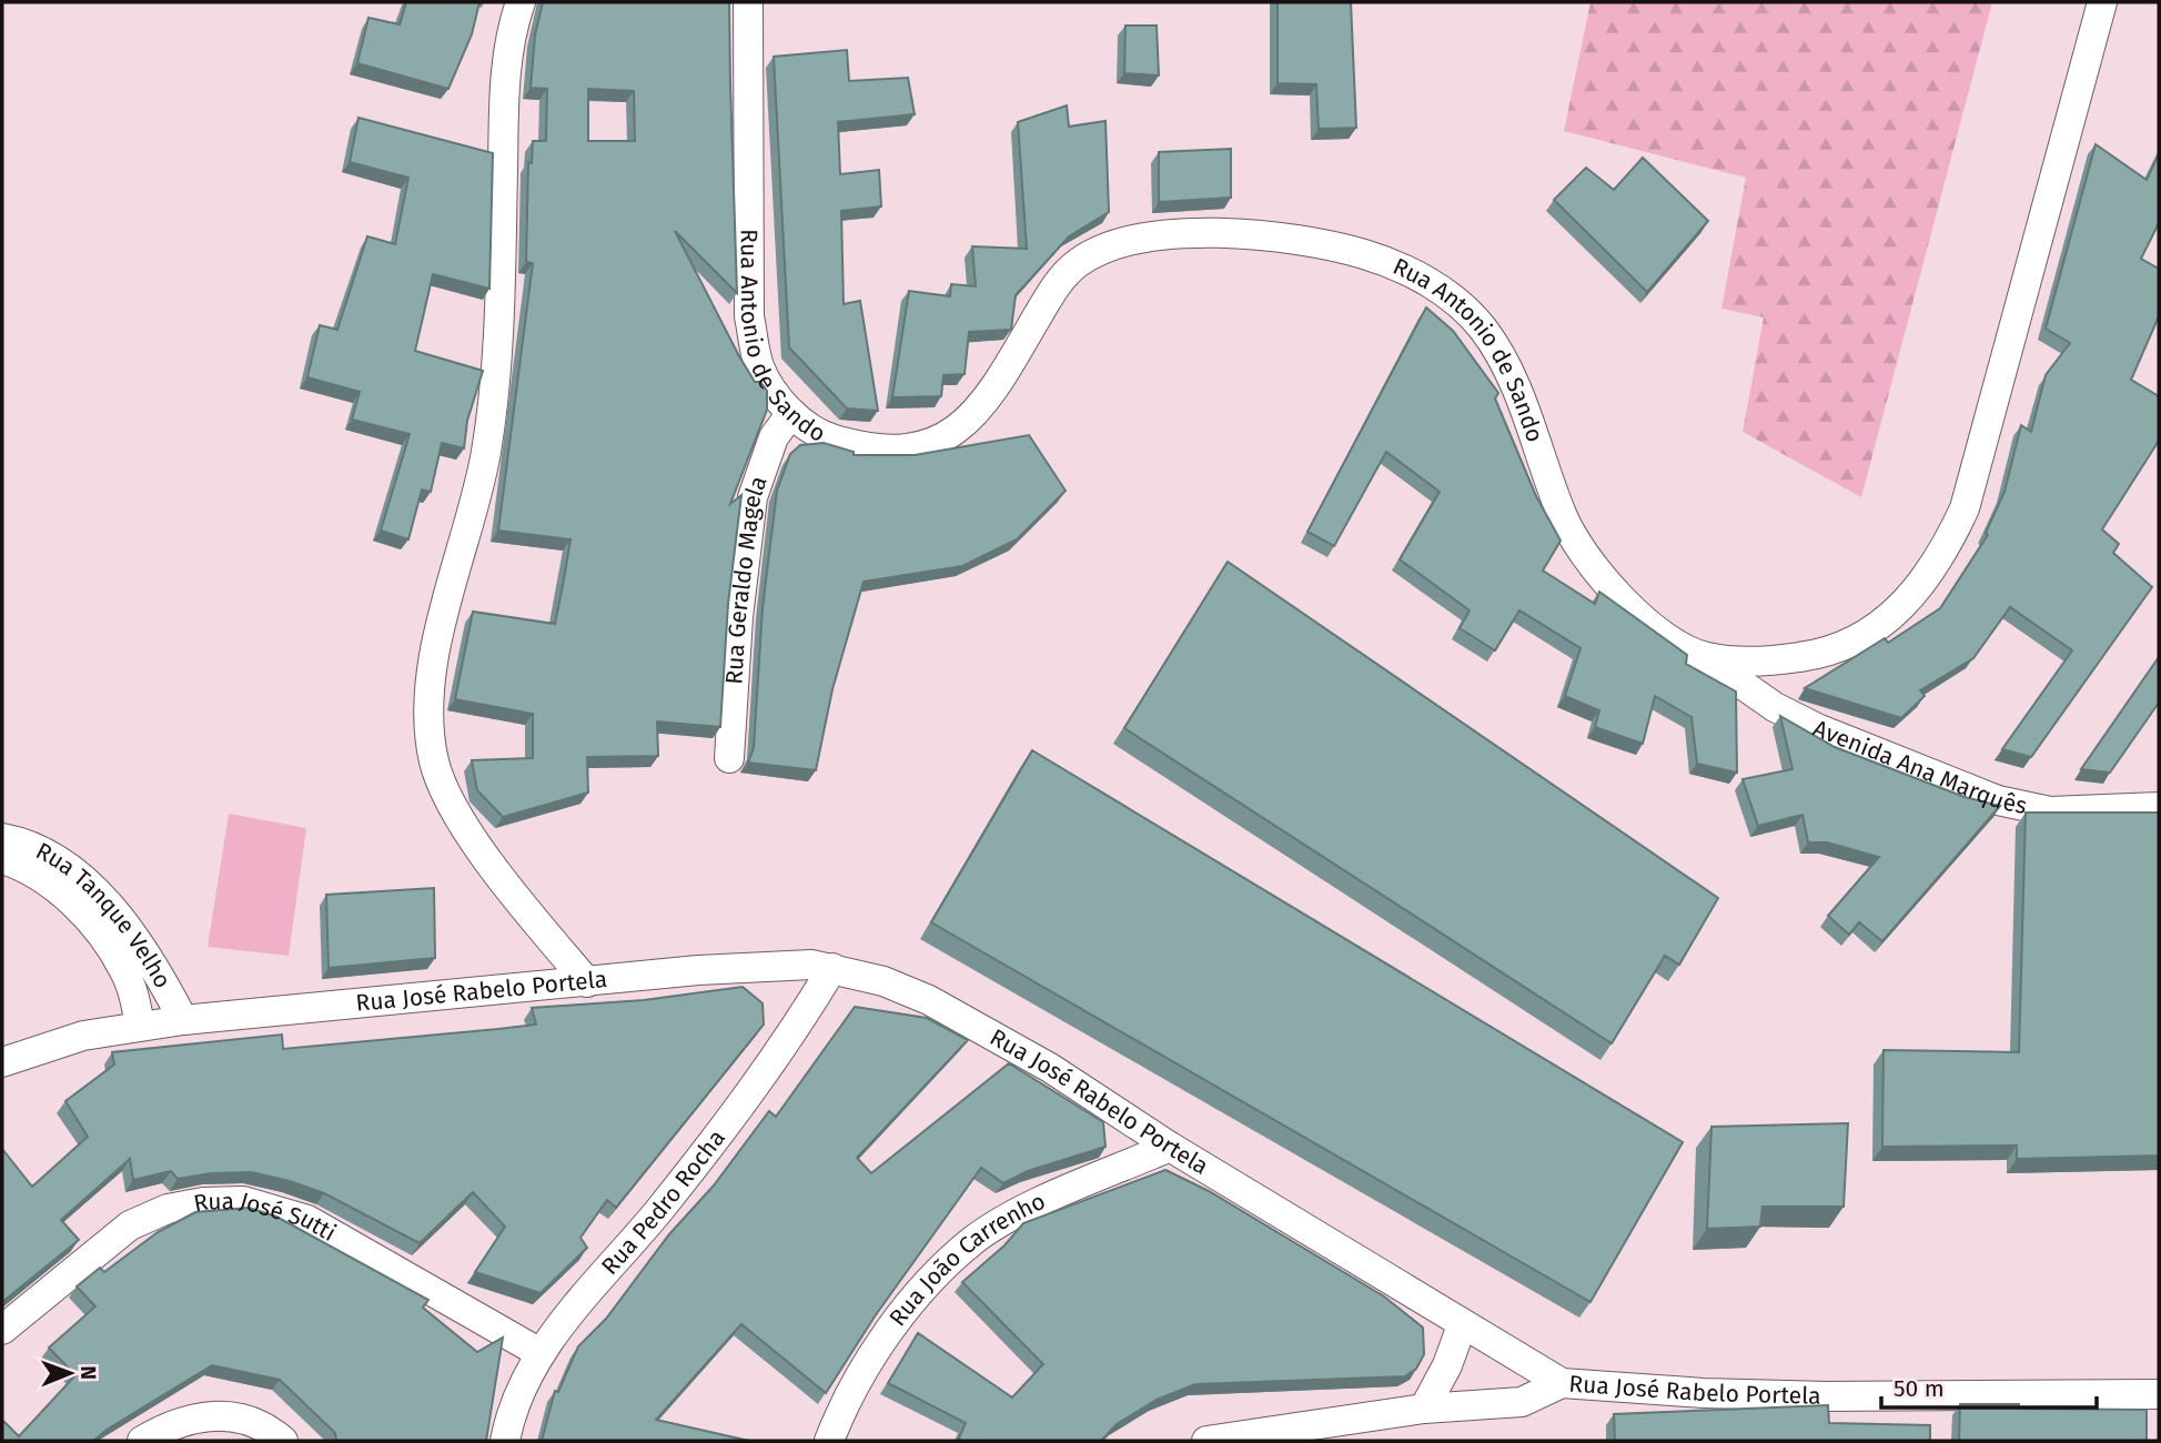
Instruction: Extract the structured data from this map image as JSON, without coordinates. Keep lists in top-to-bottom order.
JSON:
{
  "streets": {
    "street": [
      "Rua Antonio de Sando",
      "Rua Geraldo Magela",
      "Avenida Ana Marquês",
      "Rua Tanque Velho",
      "Rua José Rabelo Portela",
      "Rua Pedro Rocha",
      "Rua José Sutti",
      "Rua João Carrenho"
    ]
  },
  "crossings": [
    ["Rua Antonio de Sando", "Rua Geraldo Magela"],
    ["Rua Antonio de Sando", "Avenida Ana Marquês"],
    ["Rua Tanque Velho", "Rua José Rabelo Portela"],
    ["Rua José Rabelo Portela", "Rua Pedro Rocha"],
    ["Rua José Rabelo Portela", "Rua João Carrenho"],
    ["Rua Pedro Rocha", "Rua José Sutti"]
  ],
  "scale_bar": "50 m",
  "north": "right"
}
